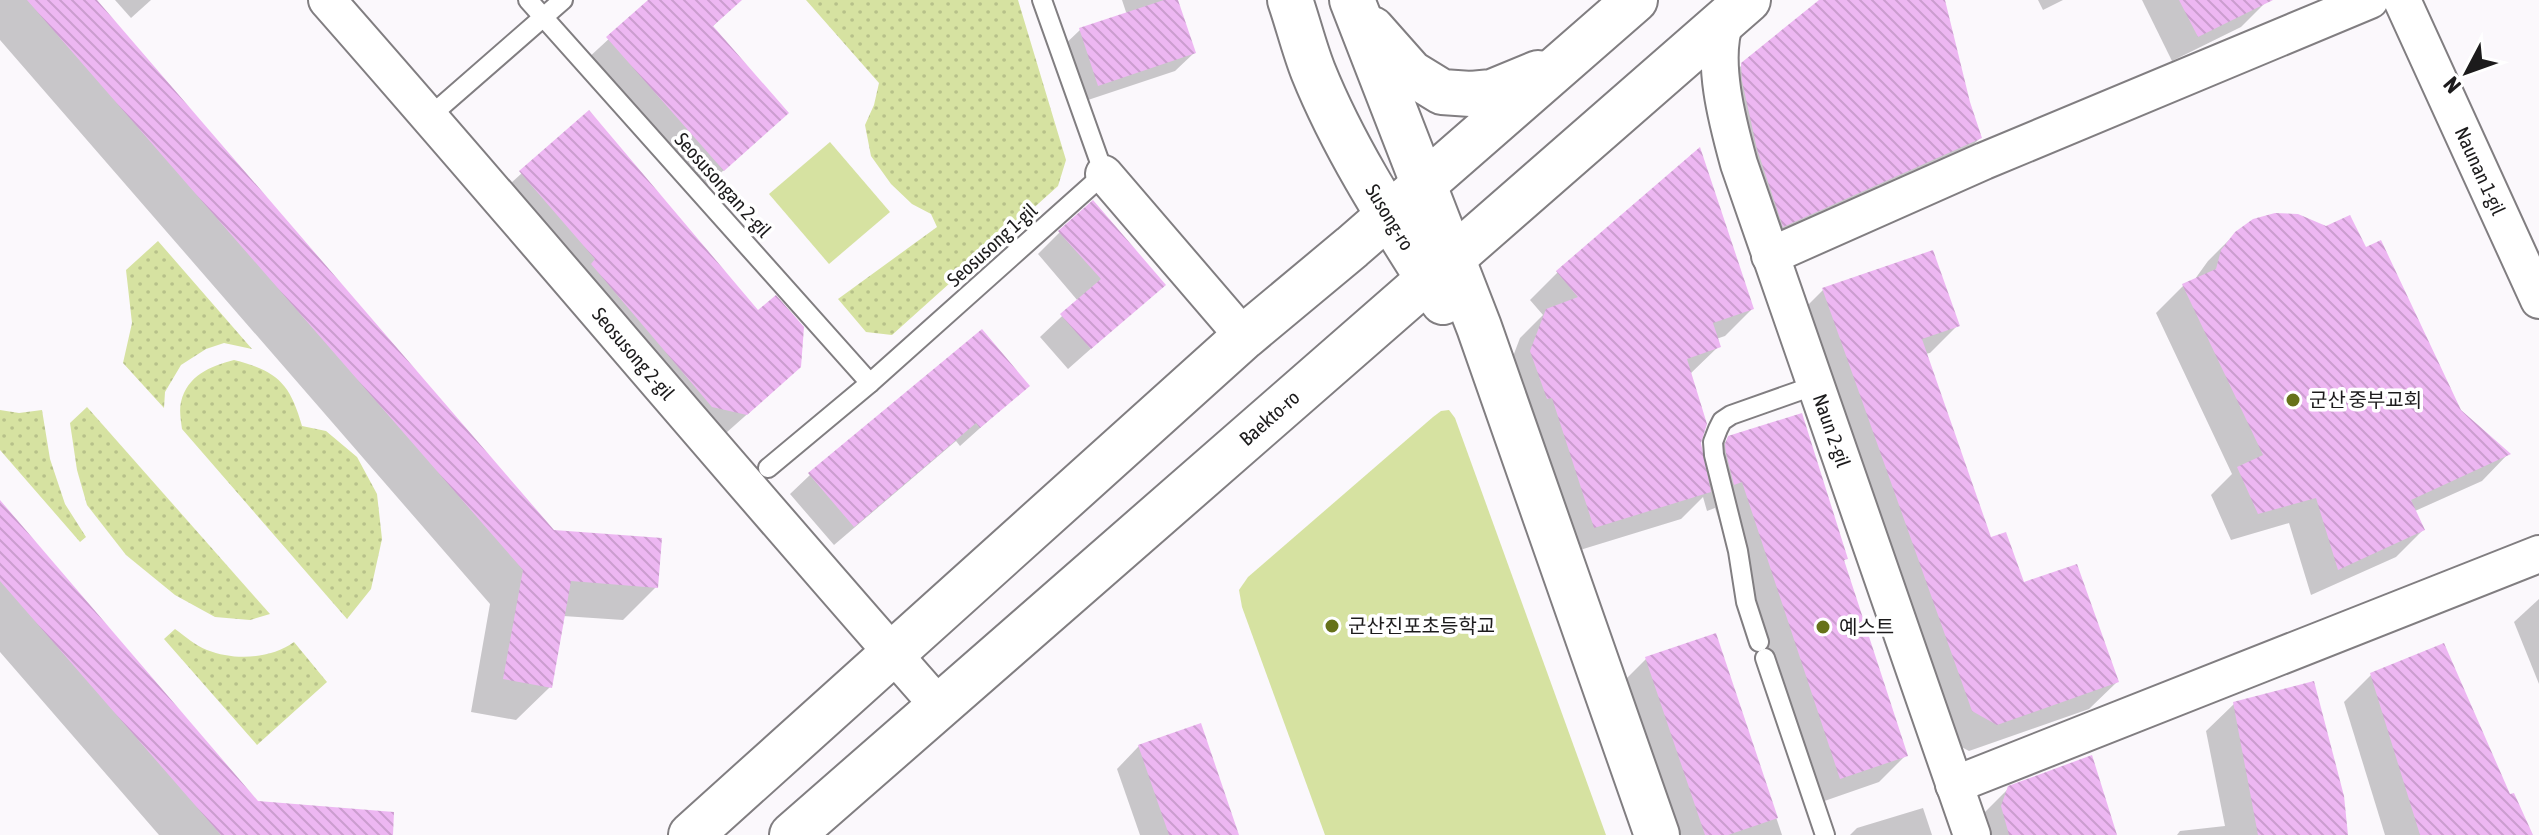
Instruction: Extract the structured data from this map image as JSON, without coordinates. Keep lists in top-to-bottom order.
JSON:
{
  "streets": {
    "street": [
      "Naunan 1-gil",
      "Susong-ro",
      "Seosusong 2-gil",
      "Baekto-ro",
      "Naun 2-gil"
    ],
    "lane": ["Seosusongan 2-gil", "Seosusong 1-gil"]
  },
  "crossings": [
    ["Seosusongan 2-gil", "Seosusong 1-gil"],
    ["Susong-ro", "Baekto-ro"],
    ["Seosusong 2-gil", "Baekto-ro"],
    ["Baekto-ro", "Naun 2-gil"]
  ],
  "places": ["군산 중부교회", "군산진포초등학교", "예스트"],
  "north": "bottom left"
}
